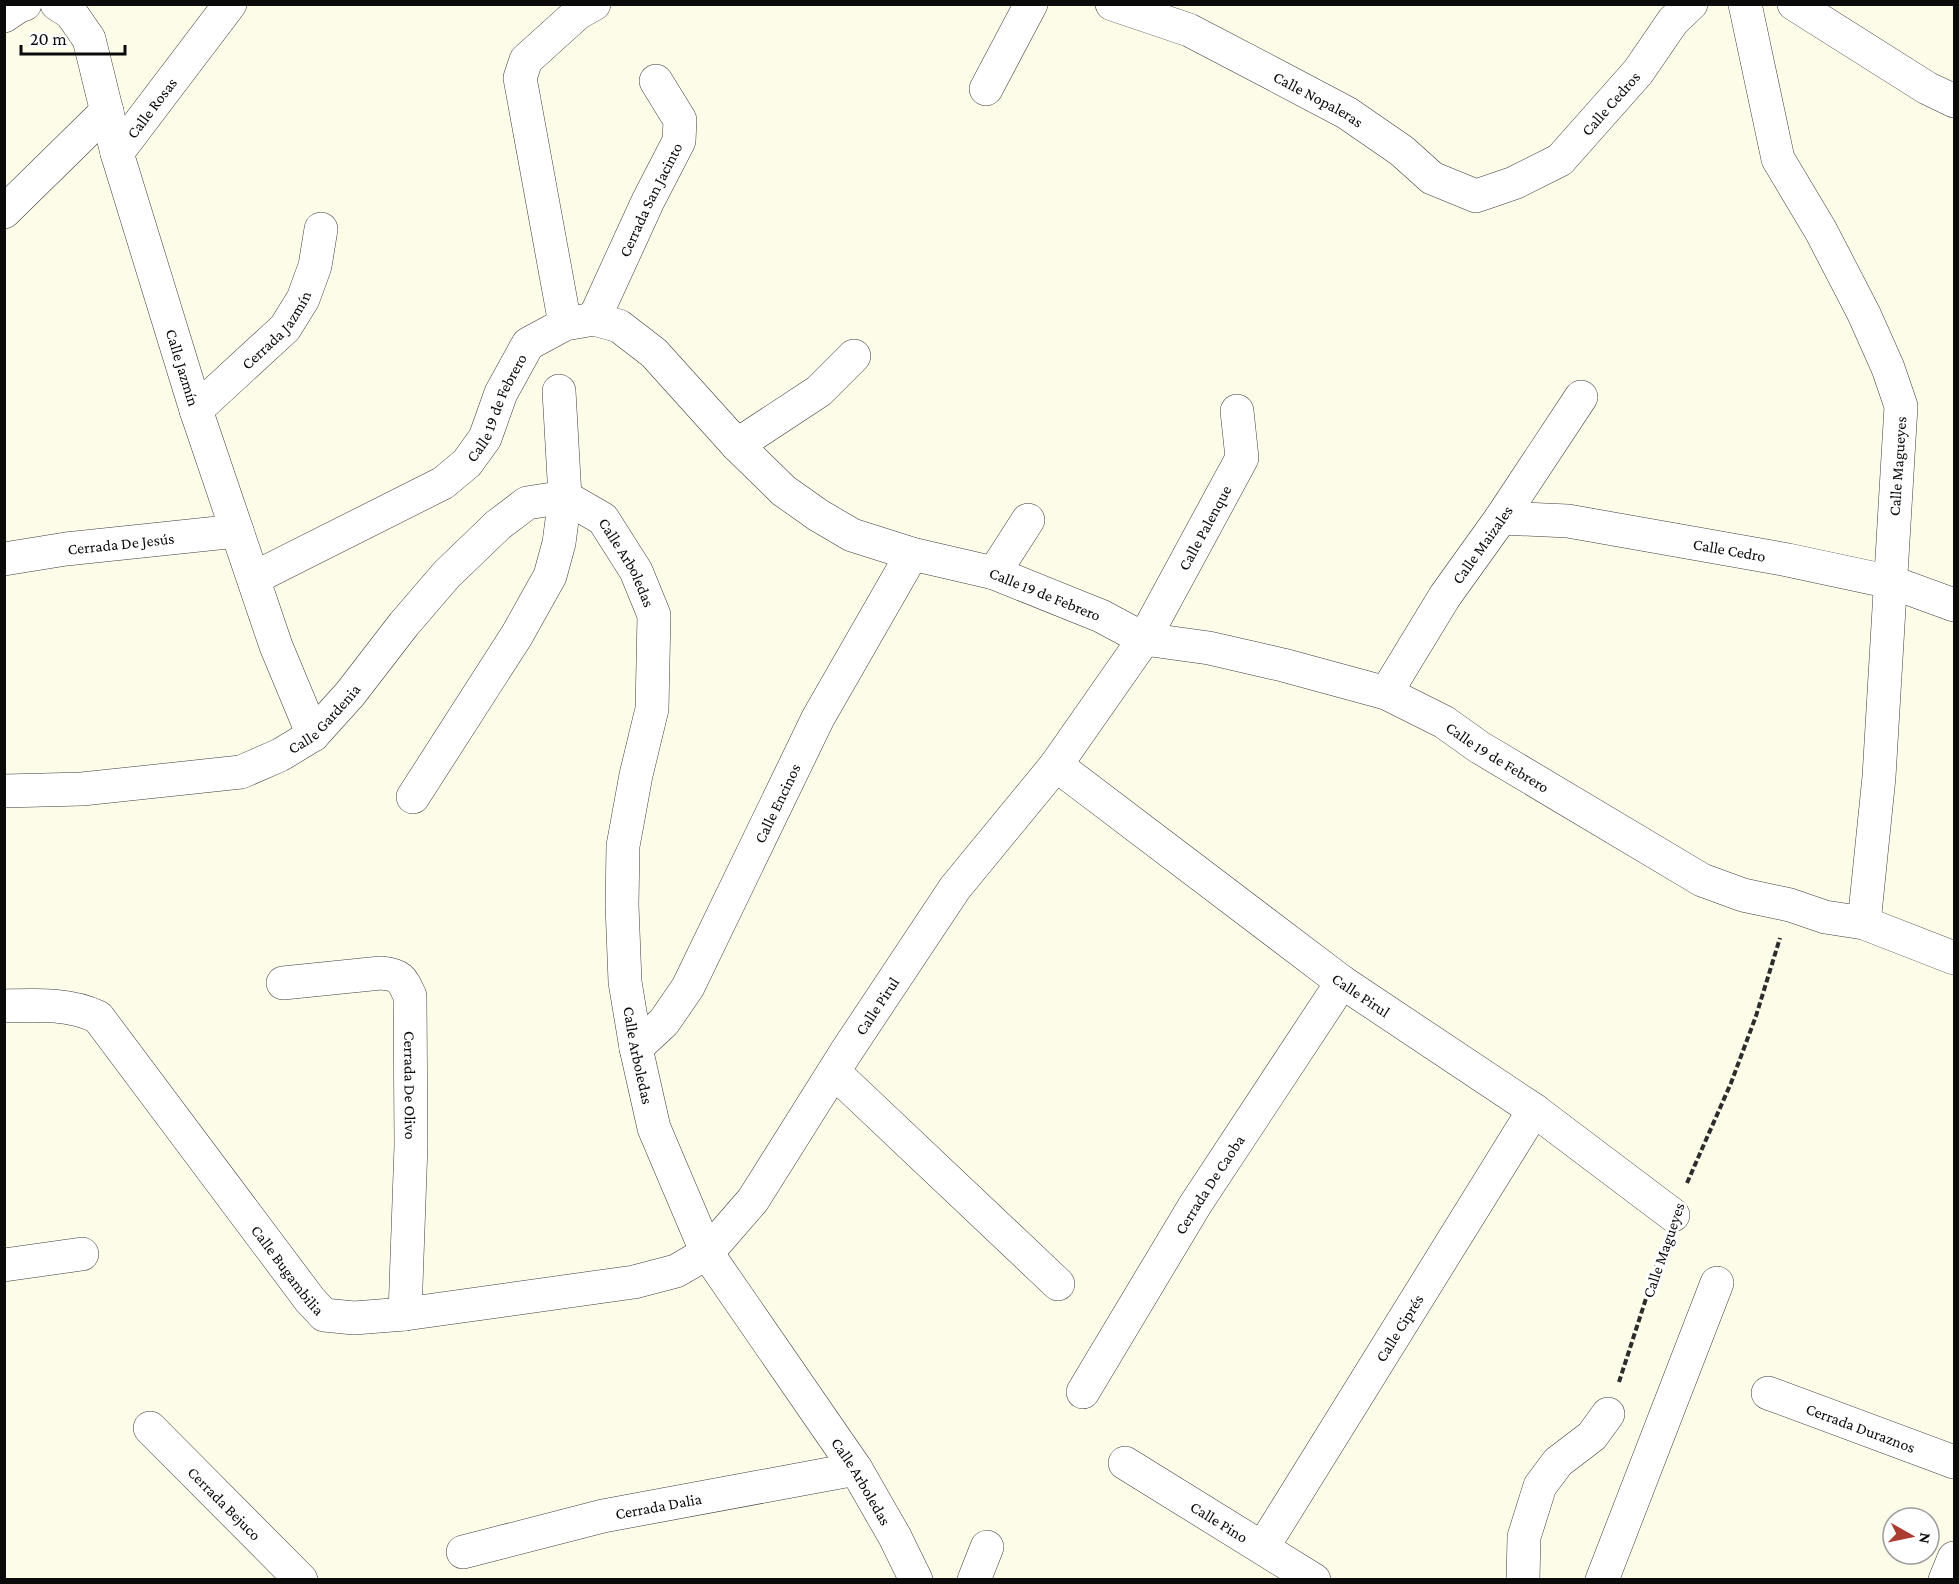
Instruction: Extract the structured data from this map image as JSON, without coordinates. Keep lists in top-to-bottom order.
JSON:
{
  "streets": {
    "street": [
      "Calle Nopaleras",
      "Calle Cedros",
      "Calle Rosas",
      "Cerrada San Jacinto",
      "Cerrada Jazmín",
      "Calle Jazmín",
      "Calle 19 de Febrero",
      "Calle Magueyes",
      "Calle Palenque",
      "Cerrada De Jesús",
      "Calle Maizales",
      "Calle Cedro",
      "Calle Arboledas",
      "Calle Gardenia",
      "Calle Encinos",
      "Calle Pirul",
      "Cerrada De Olivo",
      "Cerrada De Caoba",
      "Calle Bugambilia",
      "Calle Ciprés",
      "Cerrada Duraznos",
      "Cerrada Bejuco",
      "Cerrada Dalia",
      "Calle Pino"
    ]
  },
  "crossings": [
    ["Calle Nopaleras", "Calle Cedros"],
    ["Calle Rosas", "Calle Jazmín"],
    ["Cerrada San Jacinto", "Calle 19 de Febrero"],
    ["Cerrada Jazmín", "Calle Jazmín"],
    ["Calle Jazmín", "Calle 19 de Febrero"],
    ["Calle Jazmín", "Cerrada De Jesús"],
    ["Calle Jazmín", "Calle Gardenia"],
    ["Calle 19 de Febrero", "Calle Magueyes"],
    ["Calle 19 de Febrero", "Calle Palenque"],
    ["Calle 19 de Febrero", "Calle Maizales"],
    ["Calle 19 de Febrero", "Calle Encinos"],
    ["Calle 19 de Febrero", "Calle Pirul"],
    ["Calle Magueyes", "Calle Cedro"],
    ["Calle Magueyes", "Calle Pirul"],
    ["Calle Palenque", "Calle Pirul"],
    ["Calle Maizales", "Calle Cedro"],
    ["Calle Arboledas", "Calle Gardenia"],
    ["Calle Arboledas", "Calle Encinos"],
    ["Calle Arboledas", "Calle Pirul"],
    ["Calle Arboledas", "Calle Bugambilia"],
    ["Calle Arboledas", "Cerrada Dalia"],
    ["Calle Pirul", "Cerrada De Caoba"],
    ["Calle Pirul", "Calle Bugambilia"],
    ["Calle Pirul", "Calle Ciprés"],
    ["Cerrada De Olivo", "Calle Bugambilia"],
    ["Calle Ciprés", "Calle Pino"]
  ],
  "scale_bar": "20 m",
  "north": "right"
}
